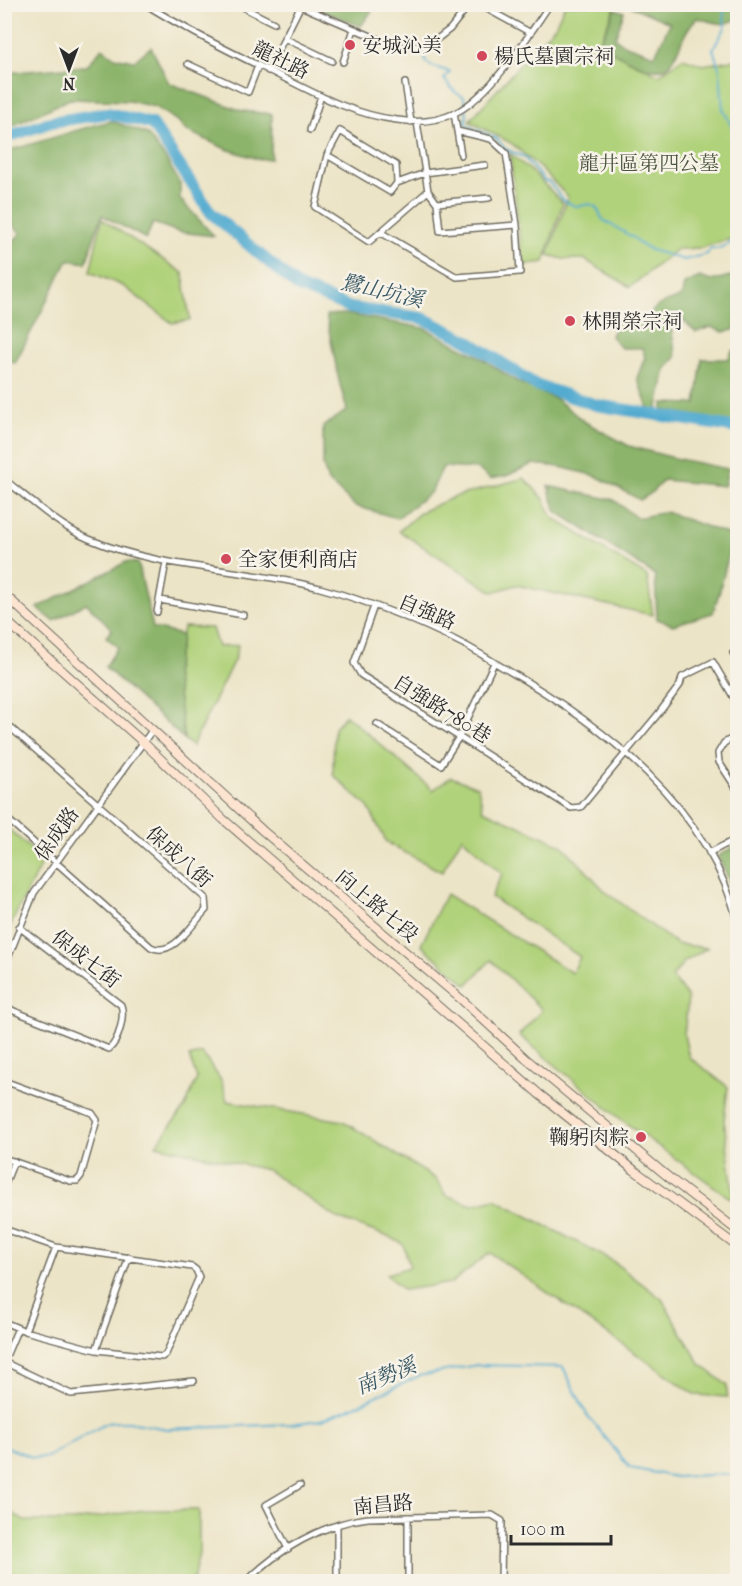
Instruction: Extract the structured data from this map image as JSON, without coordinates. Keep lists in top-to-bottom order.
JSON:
{
  "streets": {
    "main road": ["向上路七段"],
    "street": [
      "龍社路",
      "自強路",
      "自強路780巷",
      "保成路",
      "保成八街",
      "保成七街",
      "南昌路"
    ]
  },
  "crossings": [
    ["自強路", "自強路780巷"],
    ["保成路", "保成八街"],
    ["保成路", "向上路七段"],
    ["保成路", "保成七街"]
  ],
  "water": ["鷺山坑溪", "南勢溪"],
  "parks": ["龍井區第四公墓"],
  "places": [
    "安城沁美",
    "楊氏墓園宗祠",
    "林開榮宗祠",
    "全家便利商店",
    "鞠躬肉粽"
  ],
  "scale_bar": "100 m",
  "north": "bottom"
}
